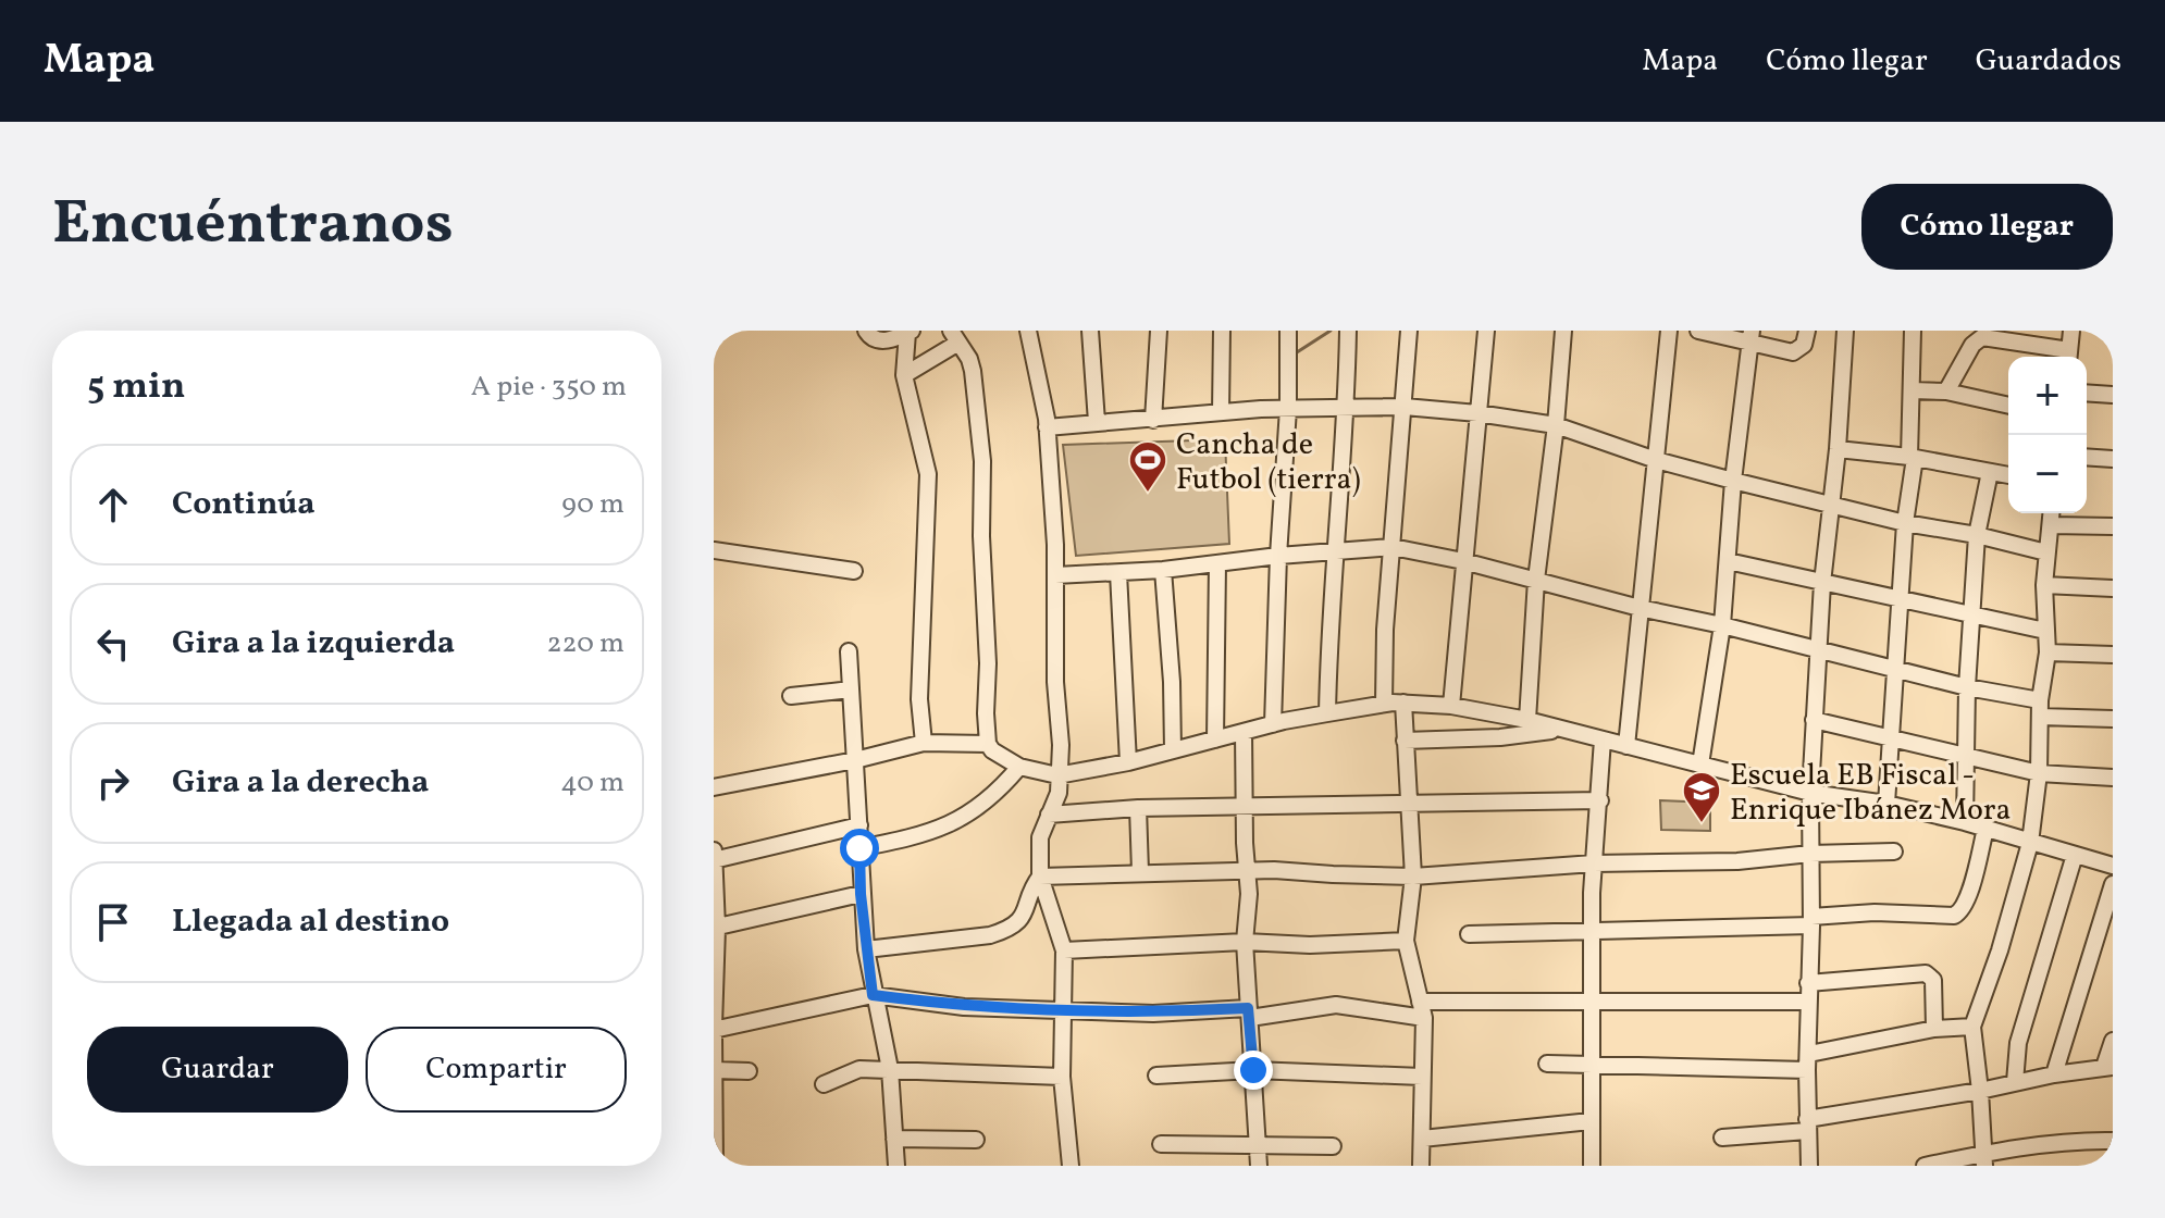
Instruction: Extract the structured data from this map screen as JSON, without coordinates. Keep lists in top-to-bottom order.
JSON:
{
  "places": {
    "sports": ["Cancha de Futbol (tierra)"],
    "school or university": ["Escuela EB Fiscal - Enrique Ibánez Mora"]
  },
  "page": {
    "header": "Mapa",
    "nav": ["Mapa", "Cómo llegar", "Guardados"],
    "title": "Encuéntranos",
    "buttons": [
      "Cómo llegar",
      ["Guardar", "Compartir"]
    ],
    "heading": ["5 min", "A pie · 350 m"],
    "map_buttons": ["+", "−"],
    "list": [
      ["Continúa", "90 m"],
      ["Gira a la izquierda", "220 m"],
      ["Gira a la derecha", "40 m"],
      "Llegada al destino"
    ]
  }
}
